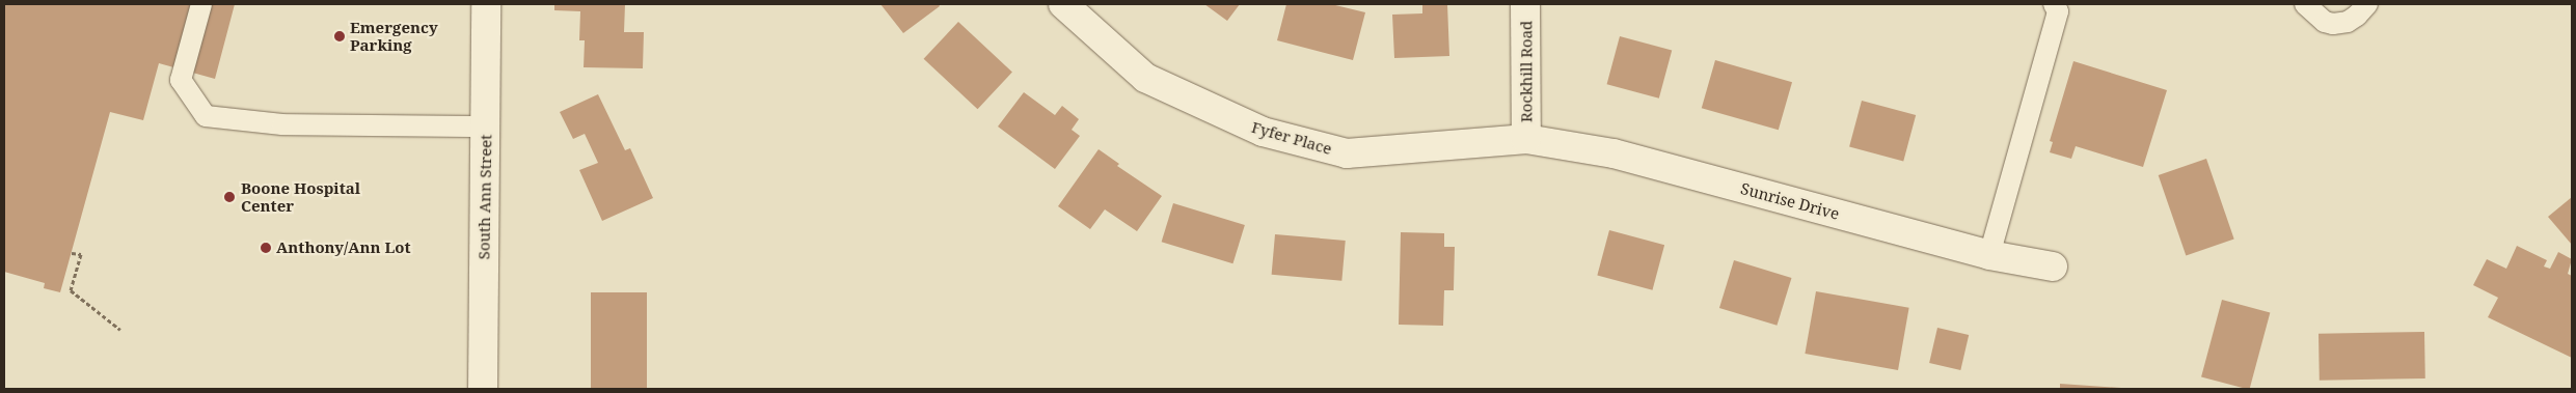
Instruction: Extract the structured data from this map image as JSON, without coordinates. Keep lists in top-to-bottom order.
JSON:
{
  "streets": {
    "street": [
      "Rockhill Road",
      "Fyfer Place",
      "South Ann Street",
      "Sunrise Drive"
    ]
  },
  "crossings": [
    ["Rockhill Road", "Fyfer Place"],
    ["Rockhill Road", "Sunrise Drive"],
    ["Fyfer Place", "Sunrise Drive"]
  ],
  "places": ["Emergency Parking", "Boone Hospital Center", "Anthony/Ann Lot"]
}
